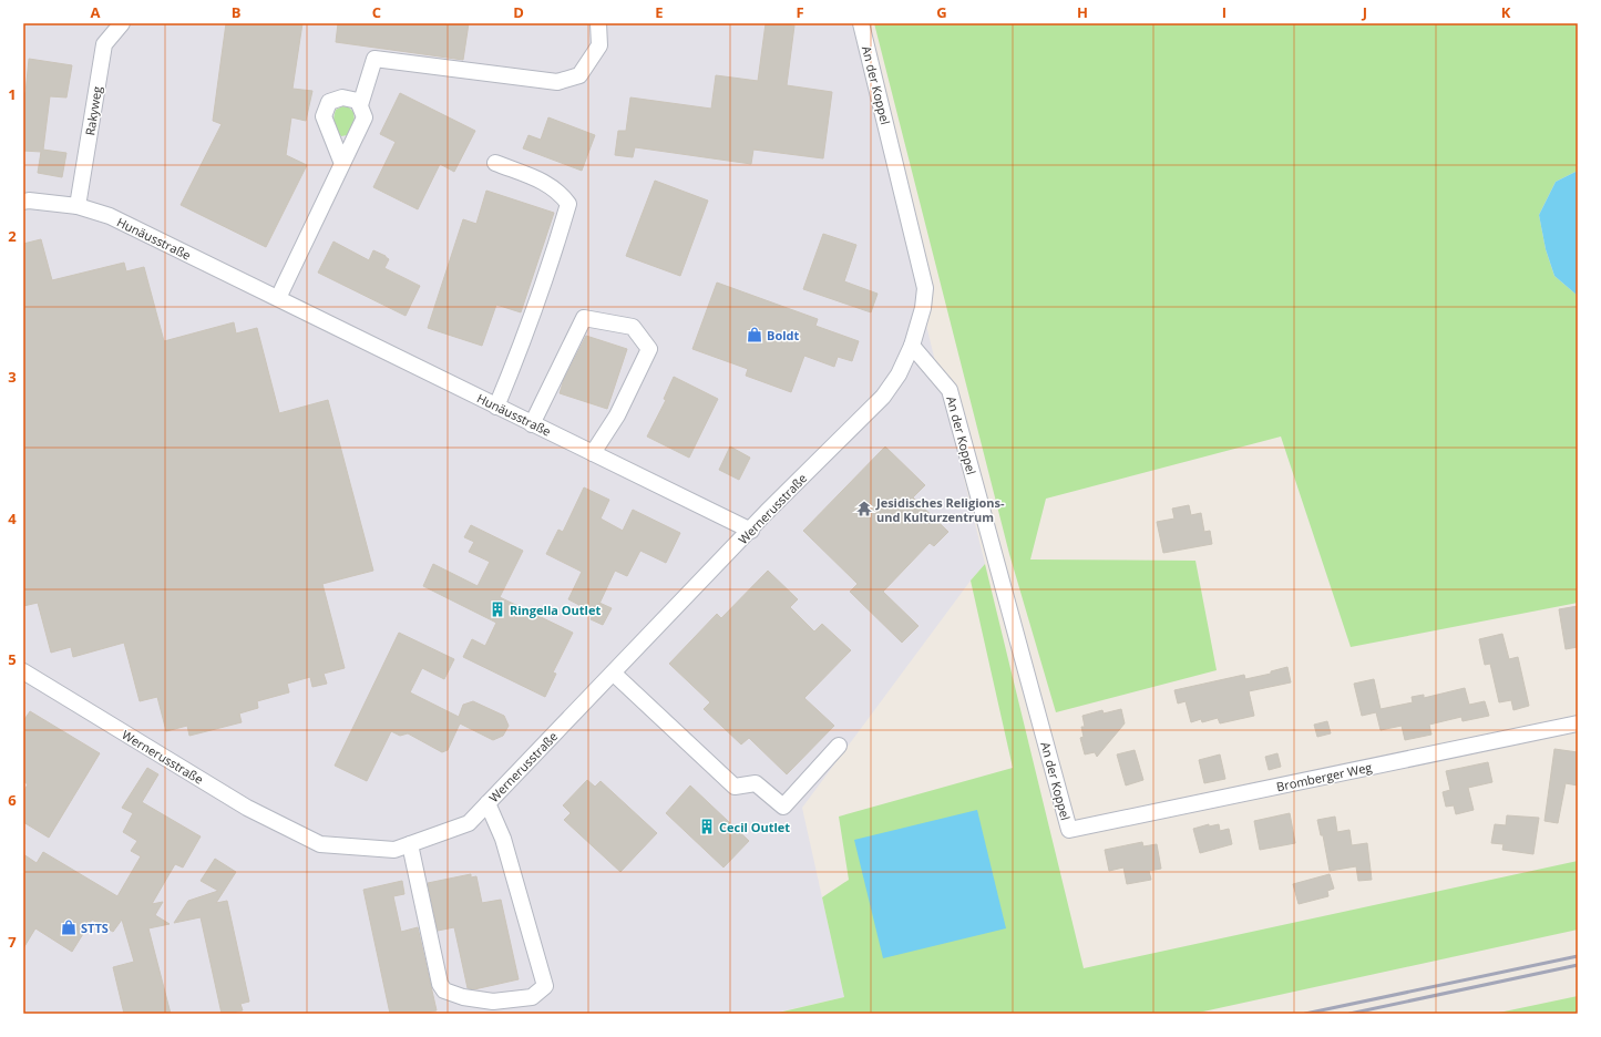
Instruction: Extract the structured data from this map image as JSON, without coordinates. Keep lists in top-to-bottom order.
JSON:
{
  "streets": {
    "street": [
      "An der Koppel",
      "Rakyweg",
      "Hunäusstraße",
      "Wernerusstraße",
      "Bromberger Weg"
    ]
  },
  "crossings": [
    ["An der Koppel", "Wernerusstraße"],
    ["An der Koppel", "Bromberger Weg"],
    ["Rakyweg", "Hunäusstraße"],
    ["Hunäusstraße", "Wernerusstraße"]
  ],
  "places": {
    "shop": ["Boldt", "STTS"],
    "temple": ["Jesidisches Religions- und Kulturzentrum"],
    "building": ["Ringella Outlet", "Cecil Outlet"]
  },
  "grid": {
    "columns": [
      "A",
      "B",
      "C",
      "D",
      "E",
      "F",
      "G",
      "H",
      "I",
      "J",
      "K"
    ],
    "rows": [
      "1",
      "2",
      "3",
      "4",
      "5",
      "6",
      "7"
    ]
  }
}
